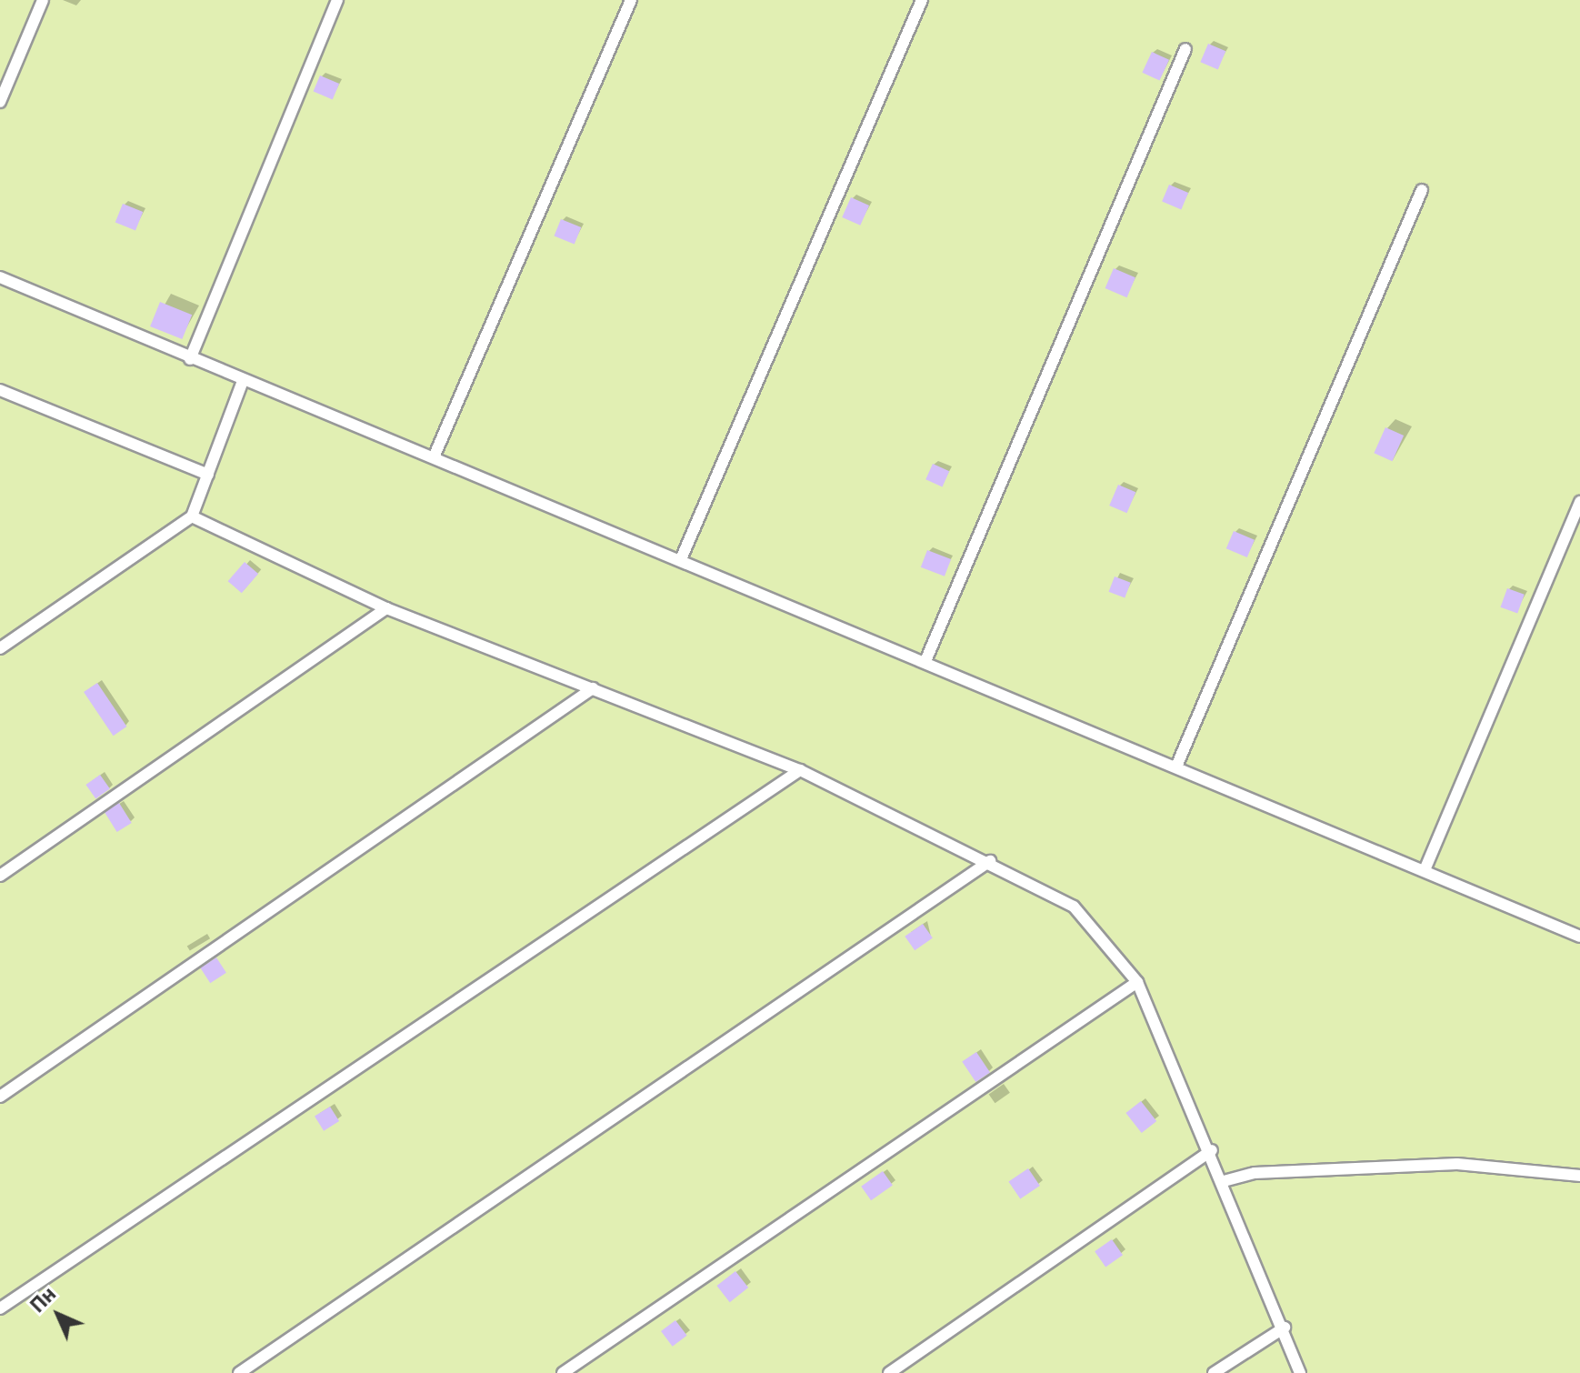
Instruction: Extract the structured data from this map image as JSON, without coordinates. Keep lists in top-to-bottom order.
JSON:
{
  "north": "top left"
}
